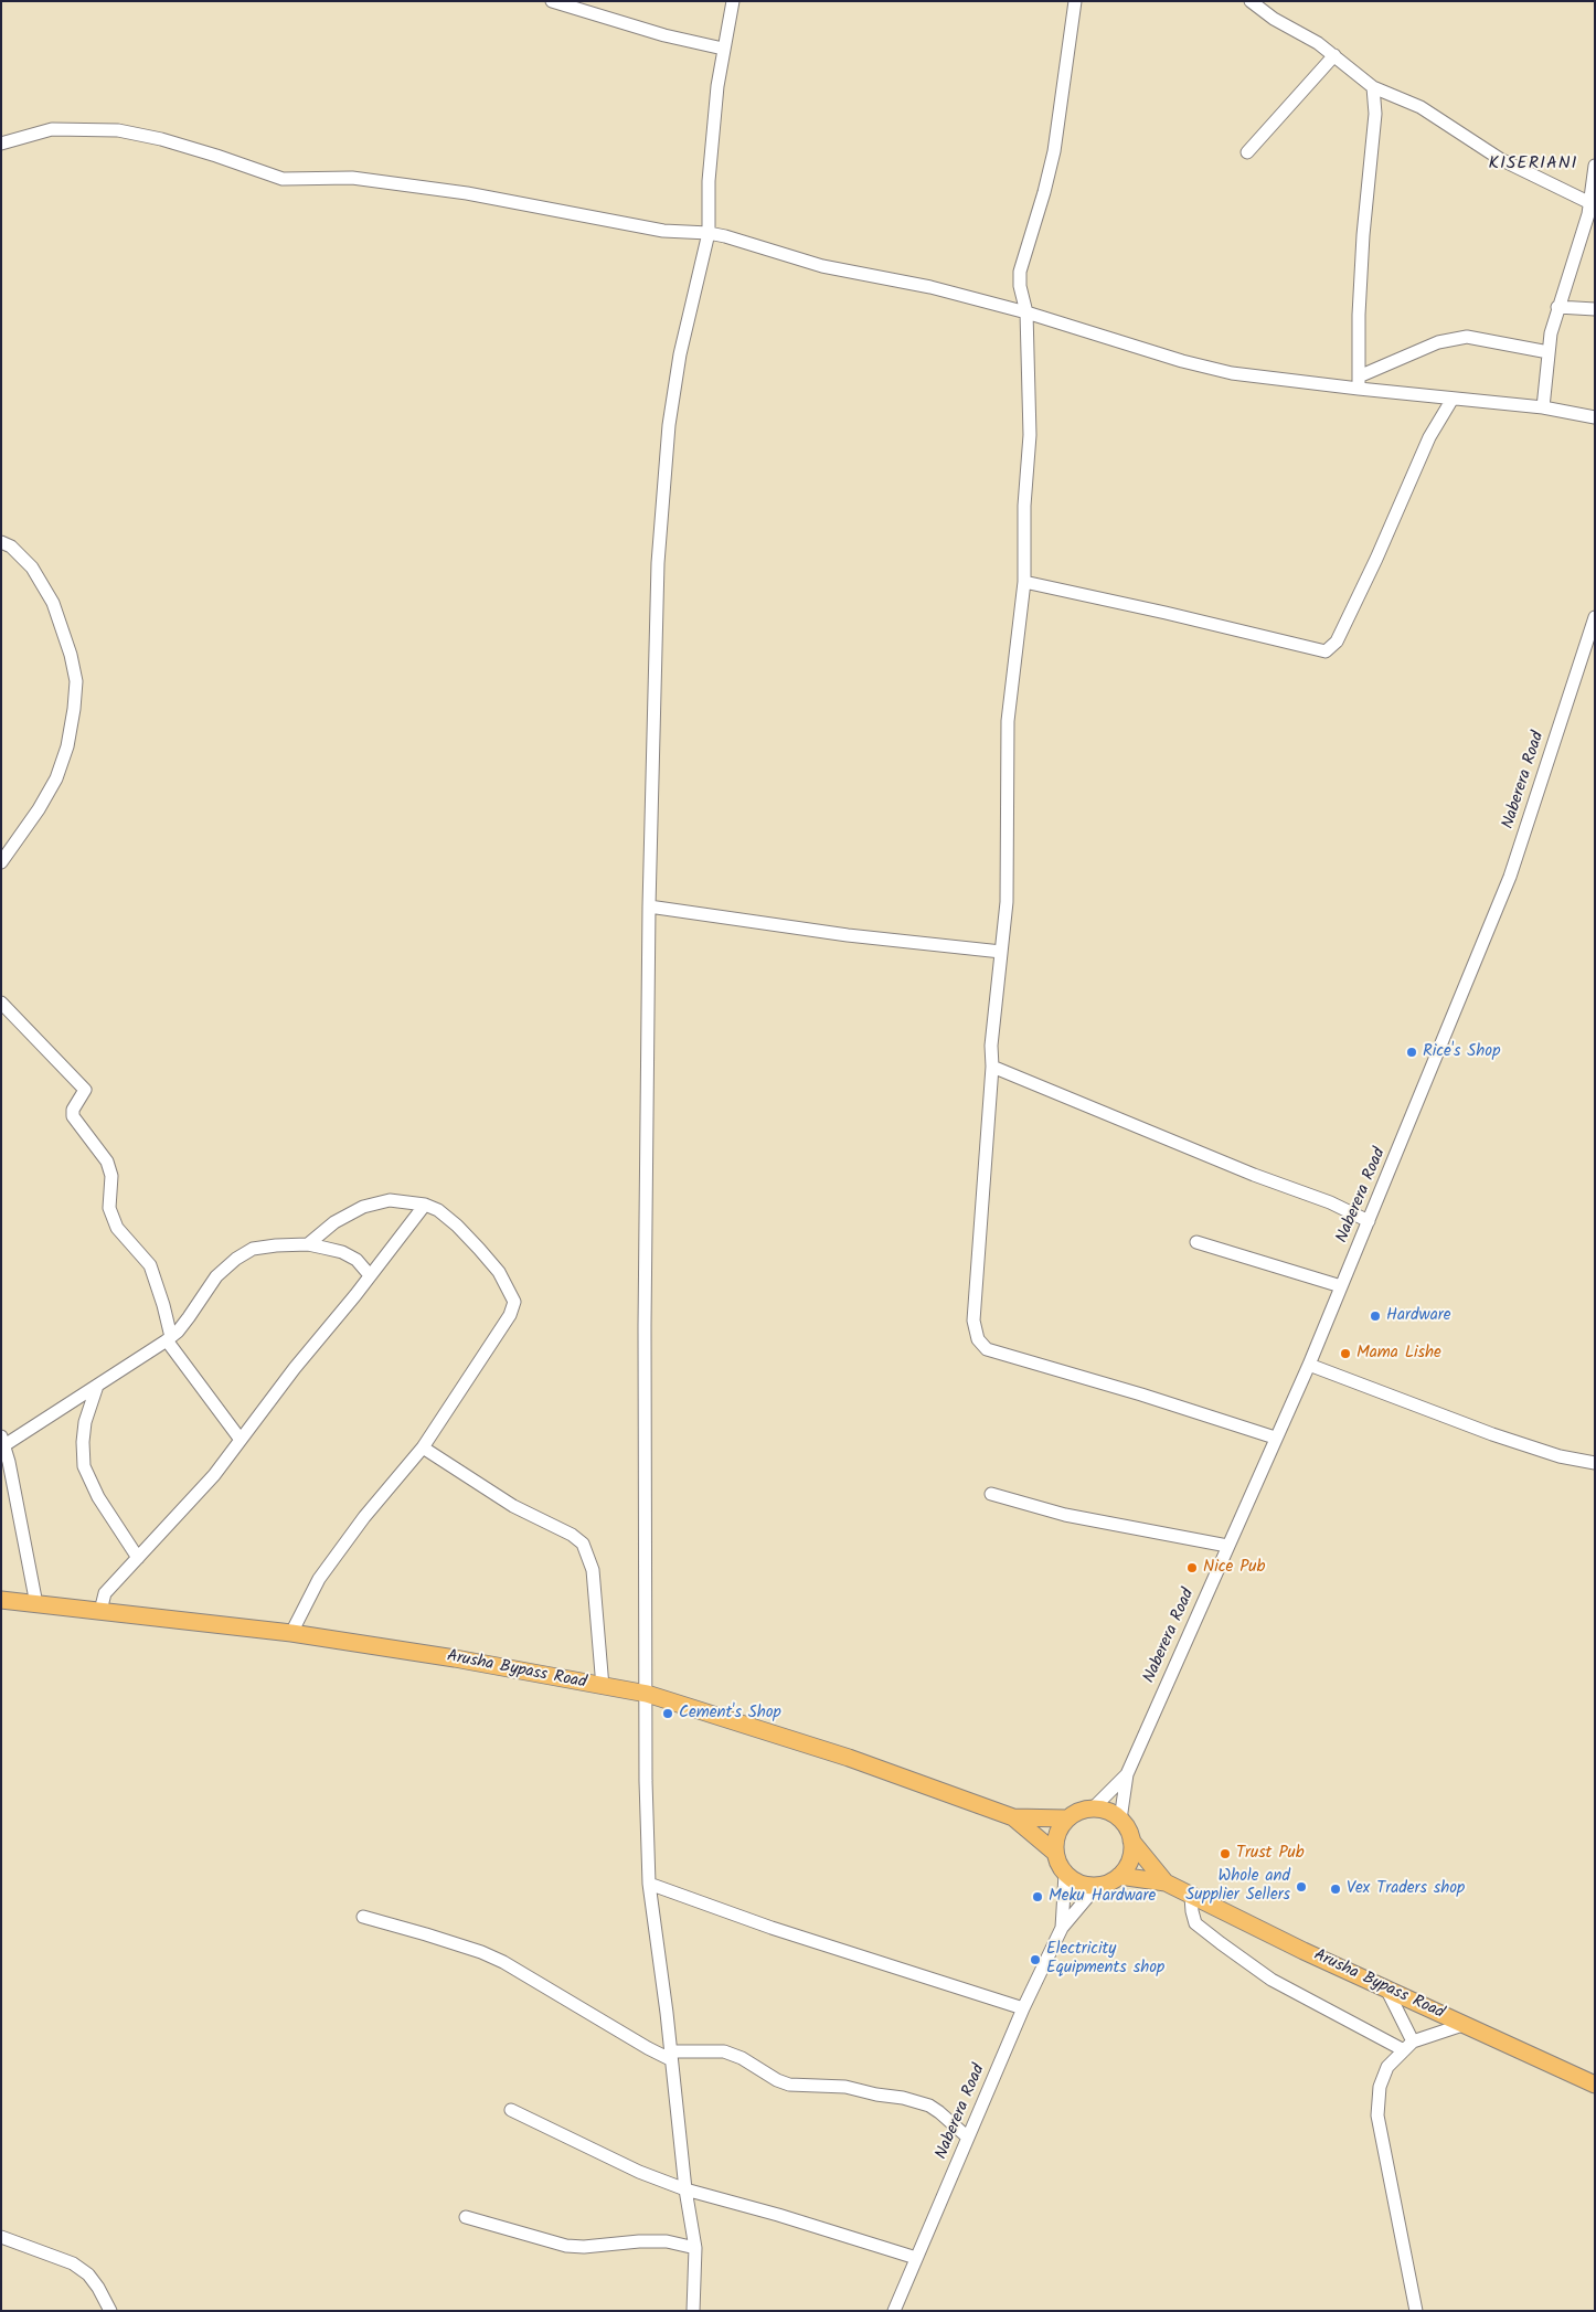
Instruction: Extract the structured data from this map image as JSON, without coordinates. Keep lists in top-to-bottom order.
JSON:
{
  "streets": {
    "main road": ["Arusha Bypass Road"],
    "street": ["Naberera Road"]
  },
  "crossings": [
    ["Naberera Road", "Arusha Bypass Road"]
  ],
  "districts": ["KISERIANI"],
  "places": [
    "Rice's Shop",
    "Hardware",
    "Mama Lishe",
    "Nice Pub",
    "Cement's Shop",
    "Trust Pub",
    "Whole and Supplier Sellers",
    "Vex Traders shop",
    "Meku Hardware",
    "Electricity Equipments shop"
  ]
}
